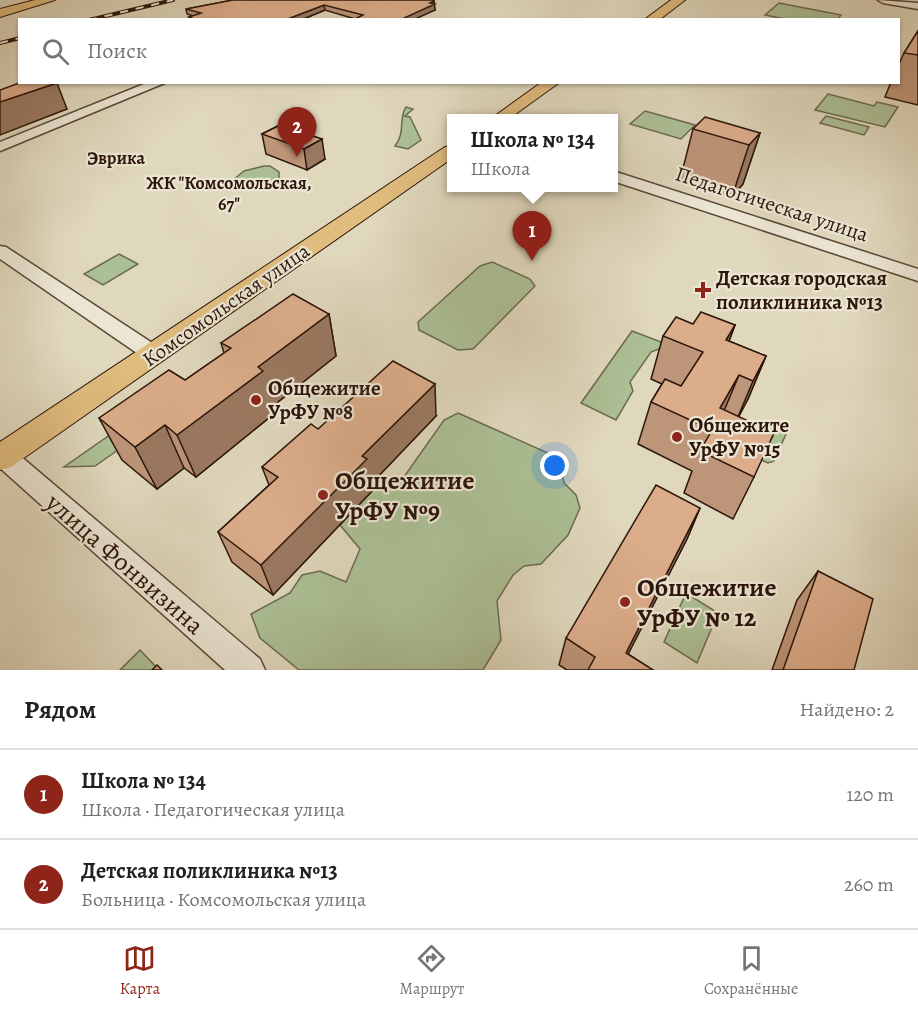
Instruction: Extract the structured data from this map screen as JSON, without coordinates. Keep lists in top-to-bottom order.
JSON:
{
  "streets": {
    "main road": ["Комсомольская улица"],
    "street": ["Педагогическая улица", "улица Фонвизина"]
  },
  "crossings": [
    ["Комсомольская улица", "улица Фонвизина"]
  ],
  "districts": ["Эврика", "ЖК \"Комсомольская, 67\""],
  "places": {
    "health": ["Детская городская поликлиника №13"],
    "other": [
      "Общежитие УрФУ №8",
      "Общежите УрФУ №15",
      "Общежитие УрФУ №9",
      "Общежитие УрФУ № 12"
    ]
  },
  "page": {
    "search": "Поиск",
    "pins": ["2", "1"],
    "popup": ["Школа № 134", "Школа"],
    "heading": ["Рядом", "Найдено: 2"],
    "list": [
      {
        "mark": "1",
        "name": "Школа № 134",
        "note": "Школа · Педагогическая улица",
        "value": "120 m"
      },
      {
        "mark": "2",
        "name": "Детская поликлиника №13",
        "note": "Больница · Комсомольская улица",
        "value": "260 m"
      }
    ],
    "nav": ["Карта", "Маршрут", "Сохранённые"]
  }
}
